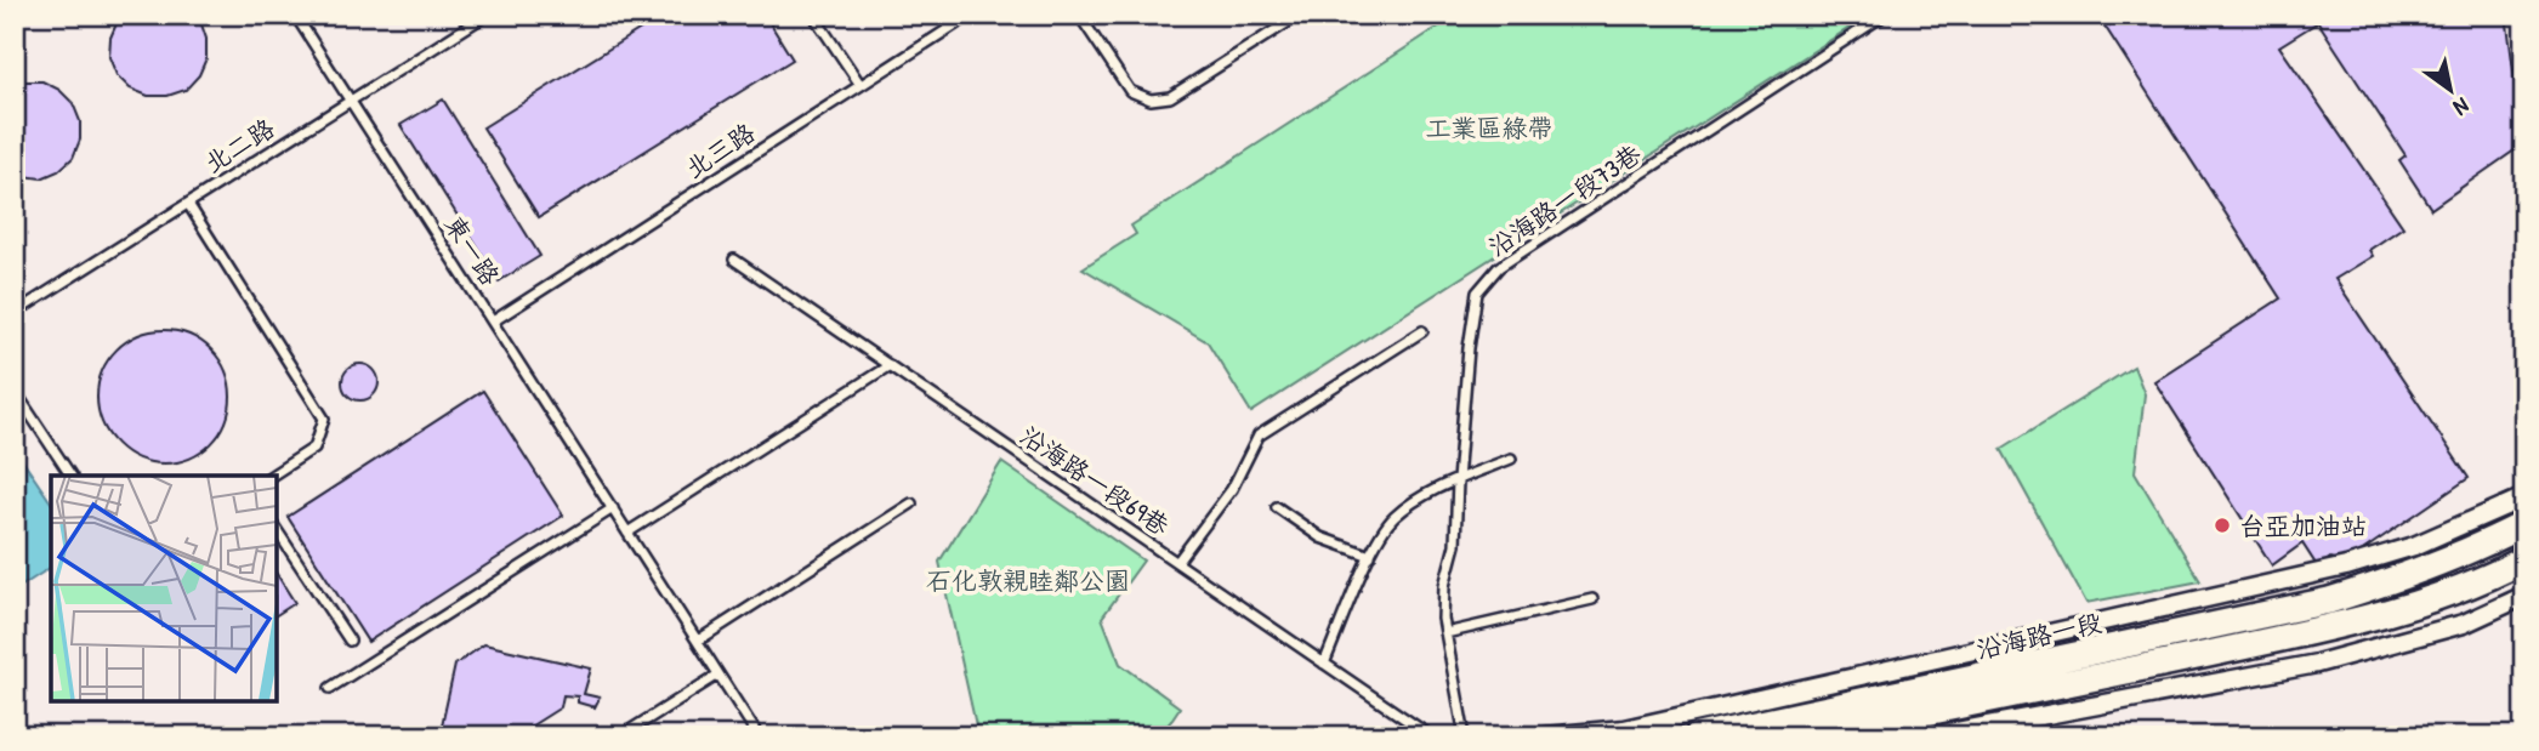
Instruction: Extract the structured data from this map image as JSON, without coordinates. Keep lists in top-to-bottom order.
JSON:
{
  "streets": {
    "main road": ["沿海路一段"],
    "lane": [
      "北二路",
      "北三路",
      "沿海路一段73巷",
      "東一路",
      "沿海路一段69巷"
    ]
  },
  "crossings": [
    ["北二路", "東一路"],
    ["北三路", "東一路"]
  ],
  "parks": ["工業區綠帶", "石化敦親睦鄰公園"],
  "places": ["台亞加油站"],
  "north": "bottom right"
}
